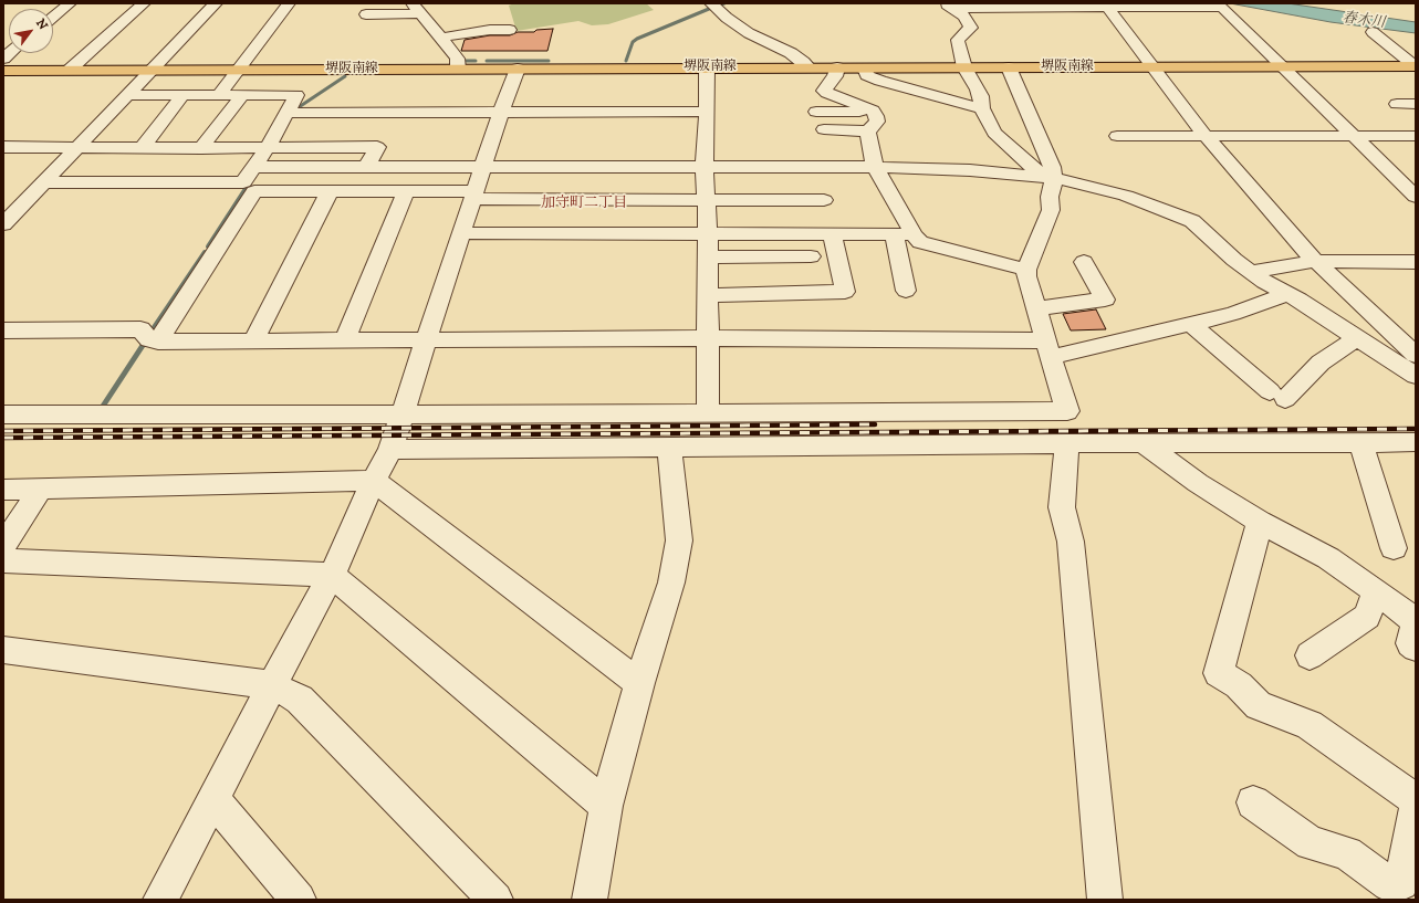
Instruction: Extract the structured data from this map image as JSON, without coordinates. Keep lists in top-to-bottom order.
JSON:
{
  "streets": {
    "main road": ["堺阪南線"]
  },
  "districts": ["加守町二丁目"],
  "water": ["春木川"],
  "north": "top right"
}
